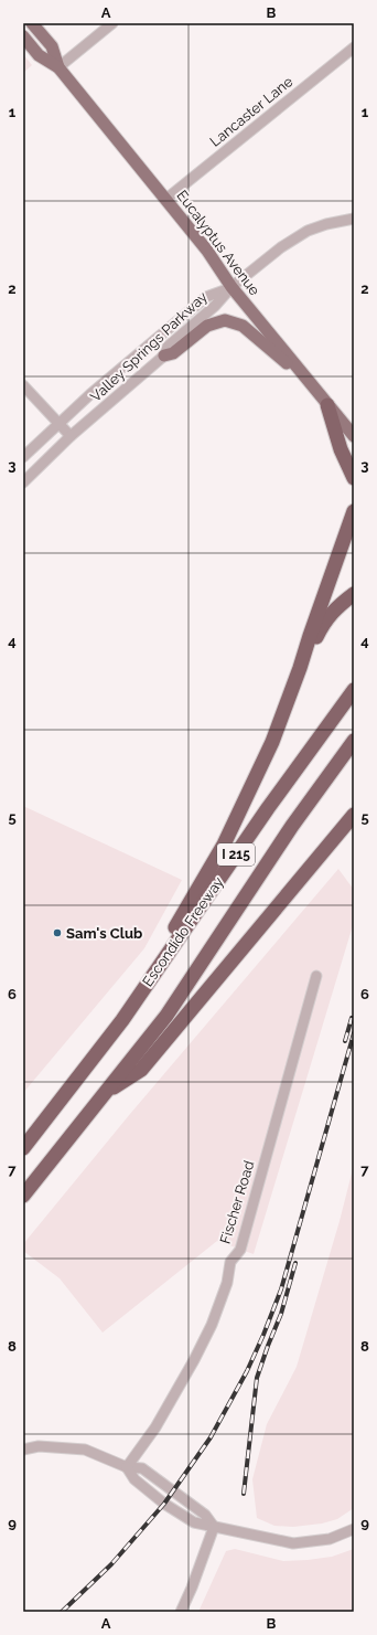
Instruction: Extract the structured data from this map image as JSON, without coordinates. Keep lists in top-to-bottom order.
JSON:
{
  "streets": {
    "highway": ["I 215", "Escondido Freeway"],
    "main road": ["Eucalyptus Avenue"],
    "street": ["Lancaster Lane", "Valley Springs Parkway", "Fischer Road"]
  },
  "crossings": [
    ["Lancaster Lane", "Eucalyptus Avenue"],
    ["Eucalyptus Avenue", "Valley Springs Parkway"]
  ],
  "places": ["Sam's Club"],
  "grid": {
    "columns": ["A", "B"],
    "rows": [
      "1",
      "2",
      "3",
      "4",
      "5",
      "6",
      "7",
      "8",
      "9"
    ]
  }
}
